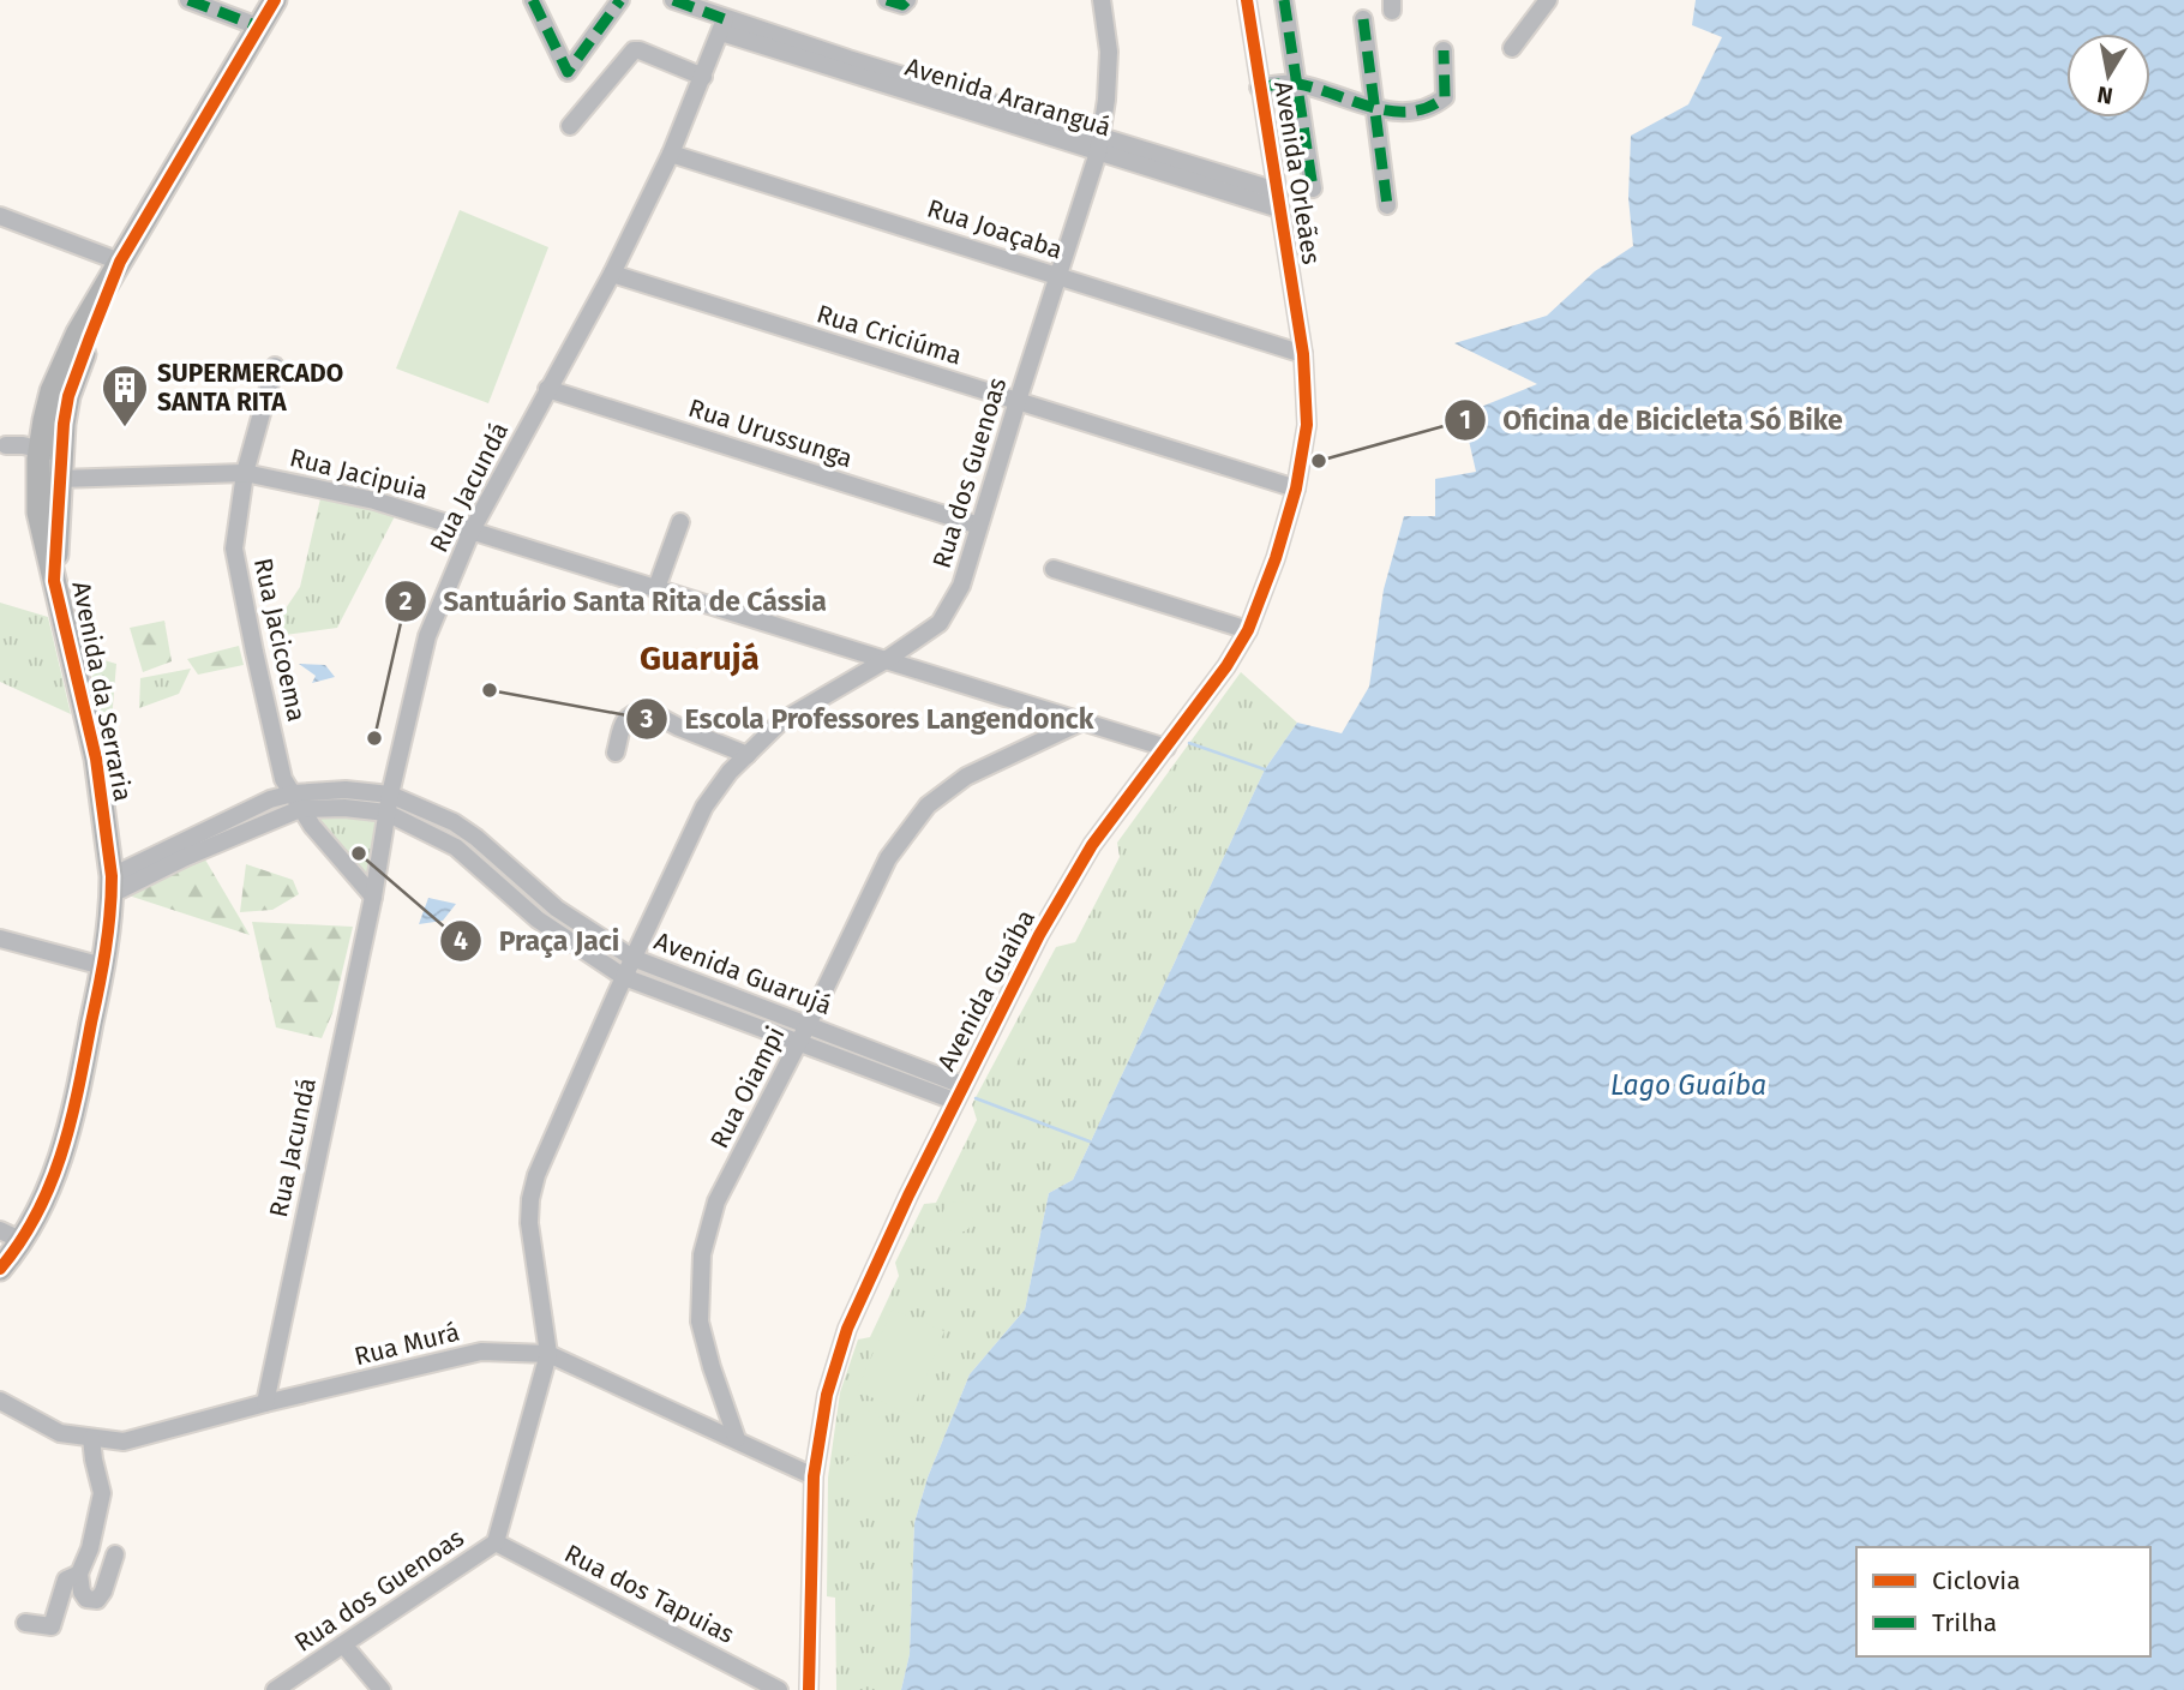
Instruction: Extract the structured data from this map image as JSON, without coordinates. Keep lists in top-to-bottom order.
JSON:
{
  "streets": {
    "main road": ["Avenida da Serraria"],
    "street": [
      "Avenida Araranguá",
      "Avenida Orleães",
      "Rua Joaçaba",
      "Rua Criciúma",
      "Rua Urussunga",
      "Rua dos Guenoas",
      "Rua Jacipuia",
      "Rua Jacundá",
      "Rua Jacicoema",
      "Avenida Guarujá",
      "Avenida Guaíba",
      "Rua Oiampi",
      "Rua Murá",
      "Rua dos Tapuias"
    ]
  },
  "crossings": [
    ["Avenida Araranguá", "Avenida Orleães"],
    ["Avenida Araranguá", "Rua dos Guenoas"],
    ["Avenida Araranguá", "Rua Jacundá"],
    ["Avenida Orleães", "Rua Joaçaba"],
    ["Avenida Orleães", "Avenida Guaíba"],
    ["Rua Joaçaba", "Rua dos Guenoas"],
    ["Rua Joaçaba", "Rua Jacundá"],
    ["Rua Joaçaba", "Avenida Guaíba"],
    ["Rua Criciúma", "Rua dos Guenoas"],
    ["Rua Criciúma", "Rua Jacundá"],
    ["Rua Criciúma", "Avenida Guaíba"],
    ["Rua Urussunga", "Rua dos Guenoas"],
    ["Rua Urussunga", "Rua Jacundá"],
    ["Rua dos Guenoas", "Rua Jacipuia"],
    ["Rua dos Guenoas", "Avenida Guarujá"],
    ["Rua dos Guenoas", "Rua Murá"],
    ["Rua dos Guenoas", "Rua dos Tapuias"],
    ["Rua Jacipuia", "Rua Jacundá"],
    ["Rua Jacipuia", "Rua Jacicoema"],
    ["Rua Jacipuia", "Avenida da Serraria"],
    ["Rua Jacipuia", "Avenida Guaíba"],
    ["Rua Jacipuia", "Rua Oiampi"],
    ["Rua Jacundá", "Rua Jacicoema"],
    ["Rua Jacundá", "Avenida Guarujá"],
    ["Rua Jacundá", "Rua Murá"],
    ["Rua Jacicoema", "Avenida Guarujá"],
    ["Avenida da Serraria", "Avenida Guarujá"],
    ["Avenida Guarujá", "Avenida Guaíba"],
    ["Avenida Guarujá", "Rua Oiampi"],
    ["Avenida Guaíba", "Rua Murá"],
    ["Rua Oiampi", "Rua Murá"]
  ],
  "districts": ["Guarujá"],
  "water": ["Lago Guaíba"],
  "places": {
    "building": ["SUPERMERCADO SANTA RITA"],
    "other": [
      "Oficina de Bicicleta Só Bike",
      "Escola Professores Langendonck",
      "Santuário Santa Rita de Cássia",
      "Praça Jaci"
    ]
  },
  "legend": ["Ciclovia", "Trilha"],
  "north": "bottom"
}
